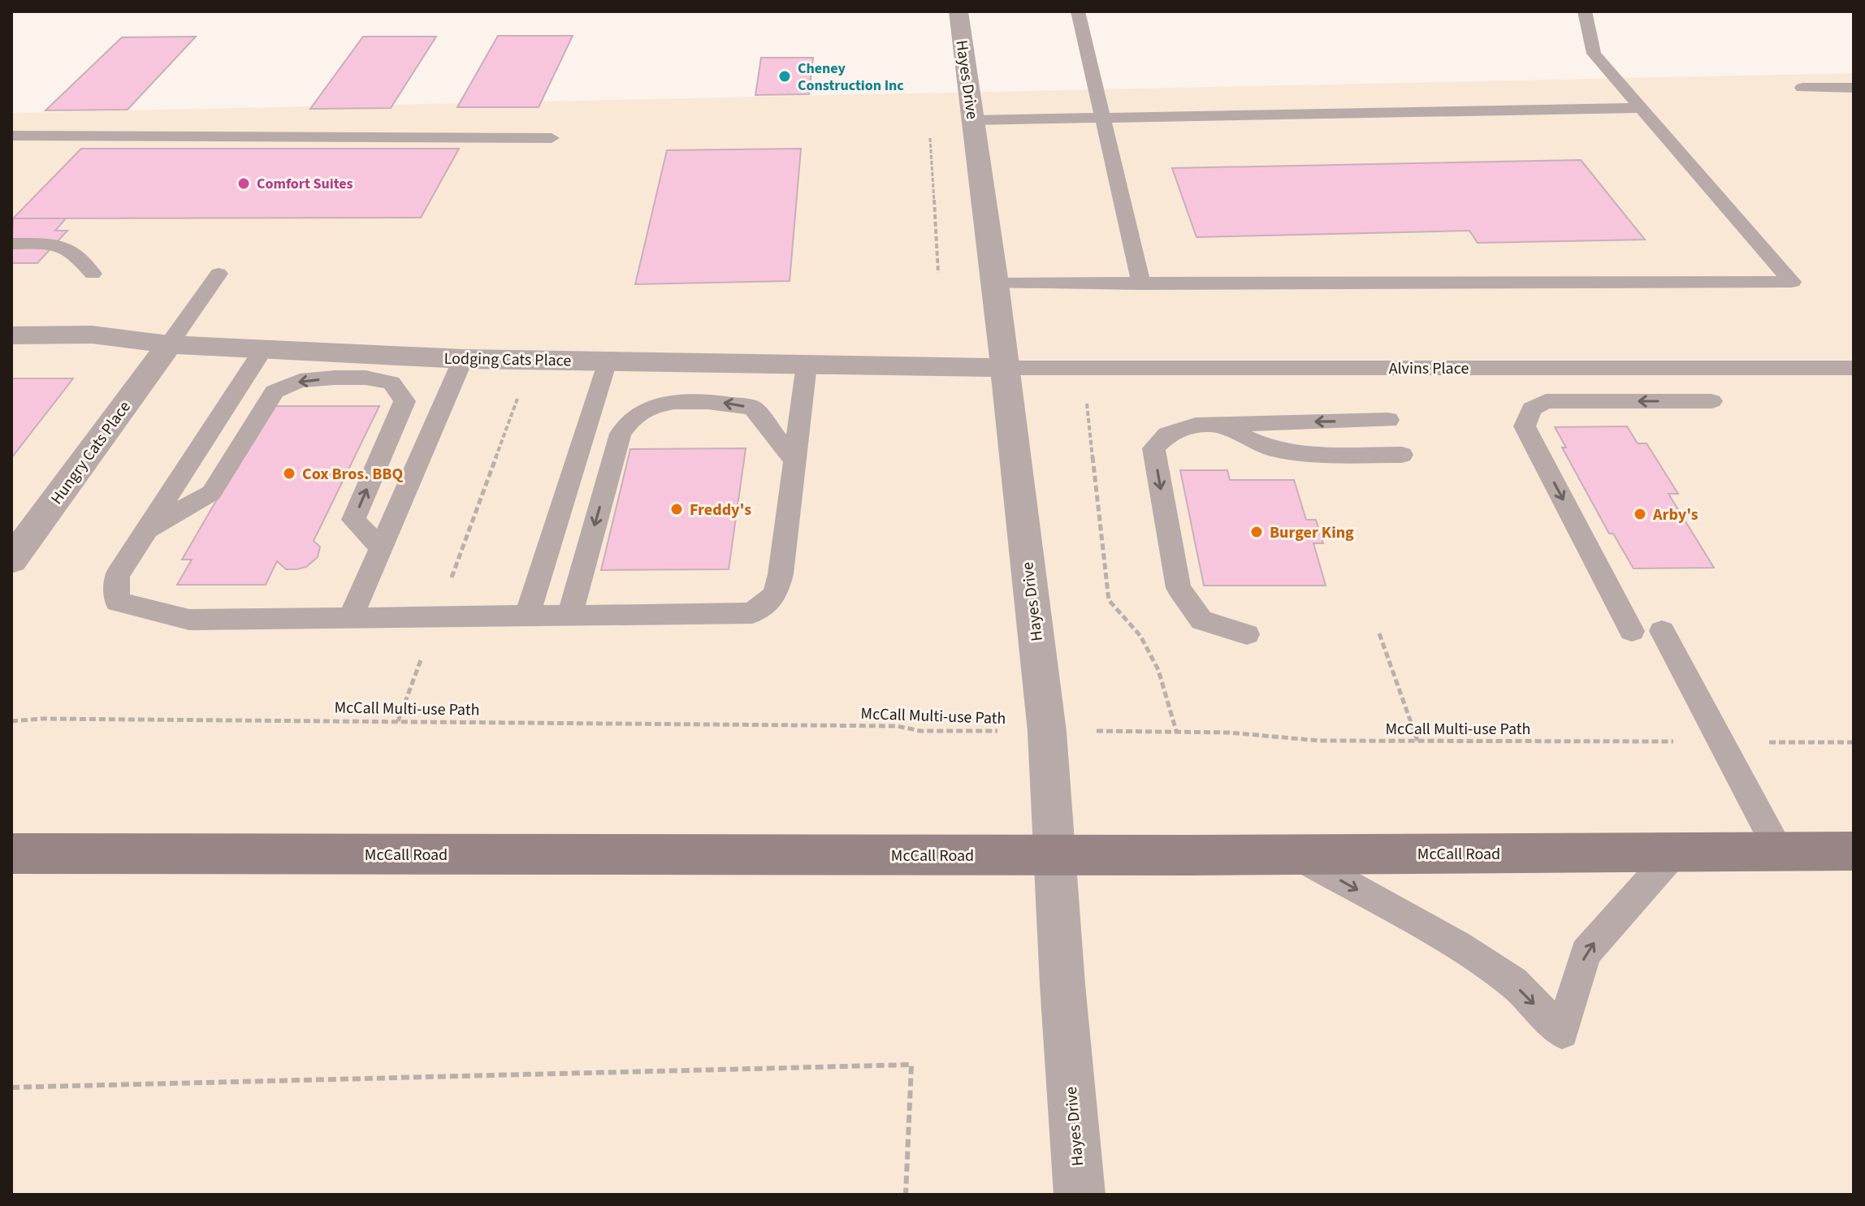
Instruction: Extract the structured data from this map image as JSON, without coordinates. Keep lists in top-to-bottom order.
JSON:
{
  "streets": {
    "main road": ["McCall Road"],
    "street": ["Hayes Drive", "Lodging Cats Place", "Hungry Cats Place"],
    "lane": ["Alvins Place"],
    "path": ["McCall Multi-use Path"]
  },
  "crossings": [
    ["Hayes Drive", "Lodging Cats Place"],
    ["Hayes Drive", "Alvins Place"],
    ["Hayes Drive", "McCall Multi-use Path"],
    ["Hayes Drive", "McCall Road"],
    ["Lodging Cats Place", "Alvins Place"],
    ["Lodging Cats Place", "Hungry Cats Place"]
  ],
  "places": [
    "Cheney Construction Inc",
    "Comfort Suites",
    "Cox Bros. BBQ",
    "Freddy's",
    "Arby's",
    "Burger King"
  ]
}
